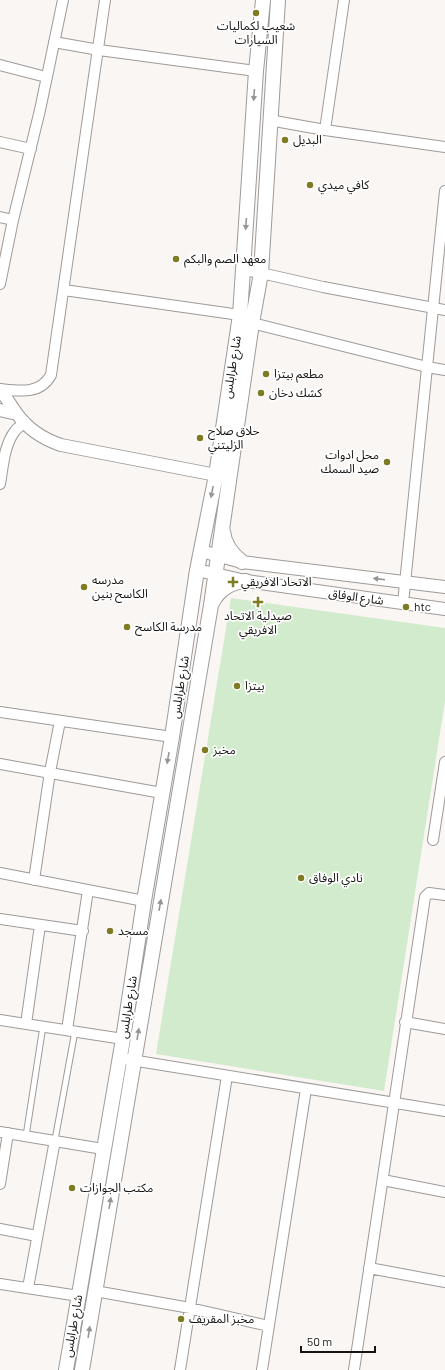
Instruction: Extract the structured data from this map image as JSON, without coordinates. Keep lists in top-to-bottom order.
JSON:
{
  "streets": {
    "main road": ["شارع طرابلس"],
    "street": ["شارع الوفاق"]
  },
  "crossings": [
    ["شارع طرابلس", "شارع الوفاق"]
  ],
  "places": {
    "other": [
      "شعيب لكماليات السيارات",
      "البديل",
      "كافي ميدي",
      "معهد الصم والبكم",
      "مطعم بيتزا",
      "كشك دخان",
      "حلاق صلاح الزليتني",
      "محل ادوات صيد السمك",
      "مدرسه الكاسح بنين",
      "htc",
      "مدرسة الكاسح",
      "بيتزا",
      "مخبز",
      "نادي الوفاق",
      "مسجد",
      "مكتب الجوازات",
      "مخبز المقريف"
    ],
    "health": ["الاتحاد الافريقي", "صيدلية الاتحاد الافريقي"]
  },
  "scale_bar": "50 m"
}
